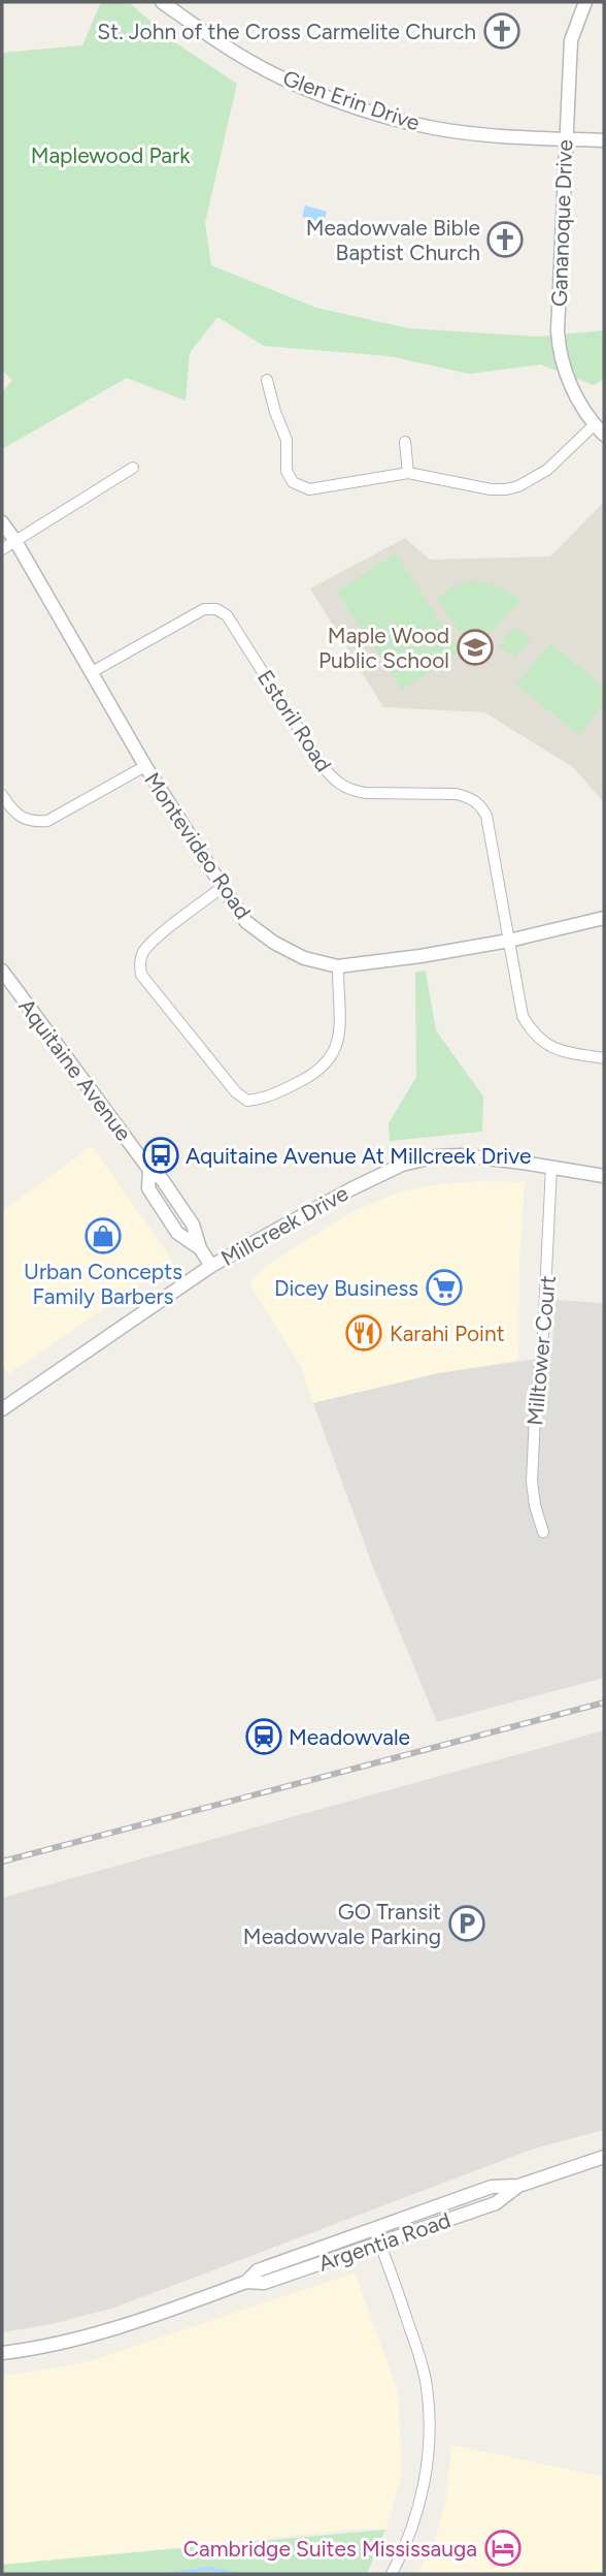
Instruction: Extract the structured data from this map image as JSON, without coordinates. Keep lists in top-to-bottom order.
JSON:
{
  "streets": {
    "street": [
      "Glen Erin Drive",
      "Gananoque Drive",
      "Estoril Road",
      "Montevideo Road",
      "Aquitaine Avenue",
      "Millcreek Drive",
      "Milltower Court",
      "Argentia Road"
    ]
  },
  "crossings": [
    ["Glen Erin Drive", "Gananoque Drive"],
    ["Estoril Road", "Montevideo Road"],
    ["Aquitaine Avenue", "Millcreek Drive"],
    ["Millcreek Drive", "Milltower Court"]
  ],
  "parks": ["Maplewood Park"],
  "places": {
    "church": ["St. John of the Cross Carmelite Church", "Meadowvale Bible Baptist Church"],
    "school or university": ["Maple Wood Public School"],
    "bus stop": ["Aquitaine Avenue At Millcreek Drive"],
    "shop": ["Urban Concepts Family Barbers"],
    "supermarket": ["Dicey Business"],
    "restaurant": ["Karahi Point"],
    "station": ["Meadowvale"],
    "parking": ["GO Transit Meadowvale Parking"],
    "hotel": ["Cambridge Suites Mississauga"]
  }
}
